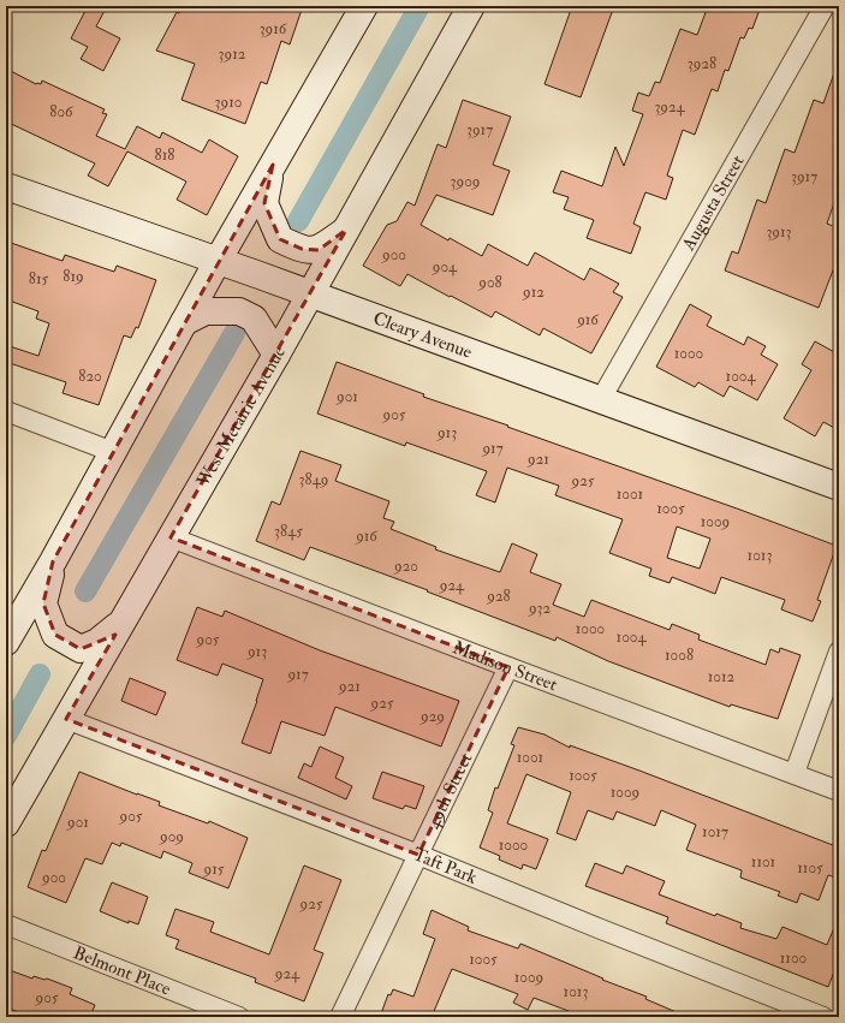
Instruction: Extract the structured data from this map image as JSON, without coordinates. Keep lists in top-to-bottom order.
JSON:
{
  "streets": {
    "main road": ["Cleary Avenue", "West Metairie Avenue"],
    "street": [
      "Augusta Street",
      "Madison Street",
      "49th Street",
      "Taft Park",
      "Belmont Place"
    ]
  },
  "crossings": [
    ["Augusta Street", "Cleary Avenue"],
    ["Cleary Avenue", "West Metairie Avenue"],
    ["West Metairie Avenue", "Madison Street"],
    ["West Metairie Avenue", "Taft Park"],
    ["Madison Street", "49th Street"],
    ["49th Street", "Taft Park"]
  ],
  "house_numbers": [
    "3916",
    "3912",
    "3928",
    "3910",
    "3924",
    "806",
    "3917",
    "818",
    "3917",
    "3909",
    "3913",
    "900",
    "904",
    "819",
    "815",
    "908",
    "912",
    "916",
    "1000",
    "820",
    "1004",
    "901",
    "905",
    "913",
    "917",
    "921",
    "3849",
    "925",
    "1001",
    "1005",
    "1009",
    "3845",
    "916",
    "1013",
    "920",
    "924",
    "928",
    "932",
    "1000",
    "1004",
    "905",
    "913",
    "1008",
    "917",
    "1012",
    "921",
    "925",
    "929",
    "1001",
    "1005",
    "1009",
    "905",
    "901",
    "1017",
    "909",
    "1000",
    "1101",
    "1105",
    "915",
    "900",
    "925",
    "1100",
    "1005",
    "924",
    "1009",
    "1013",
    "905"
  ]
}
